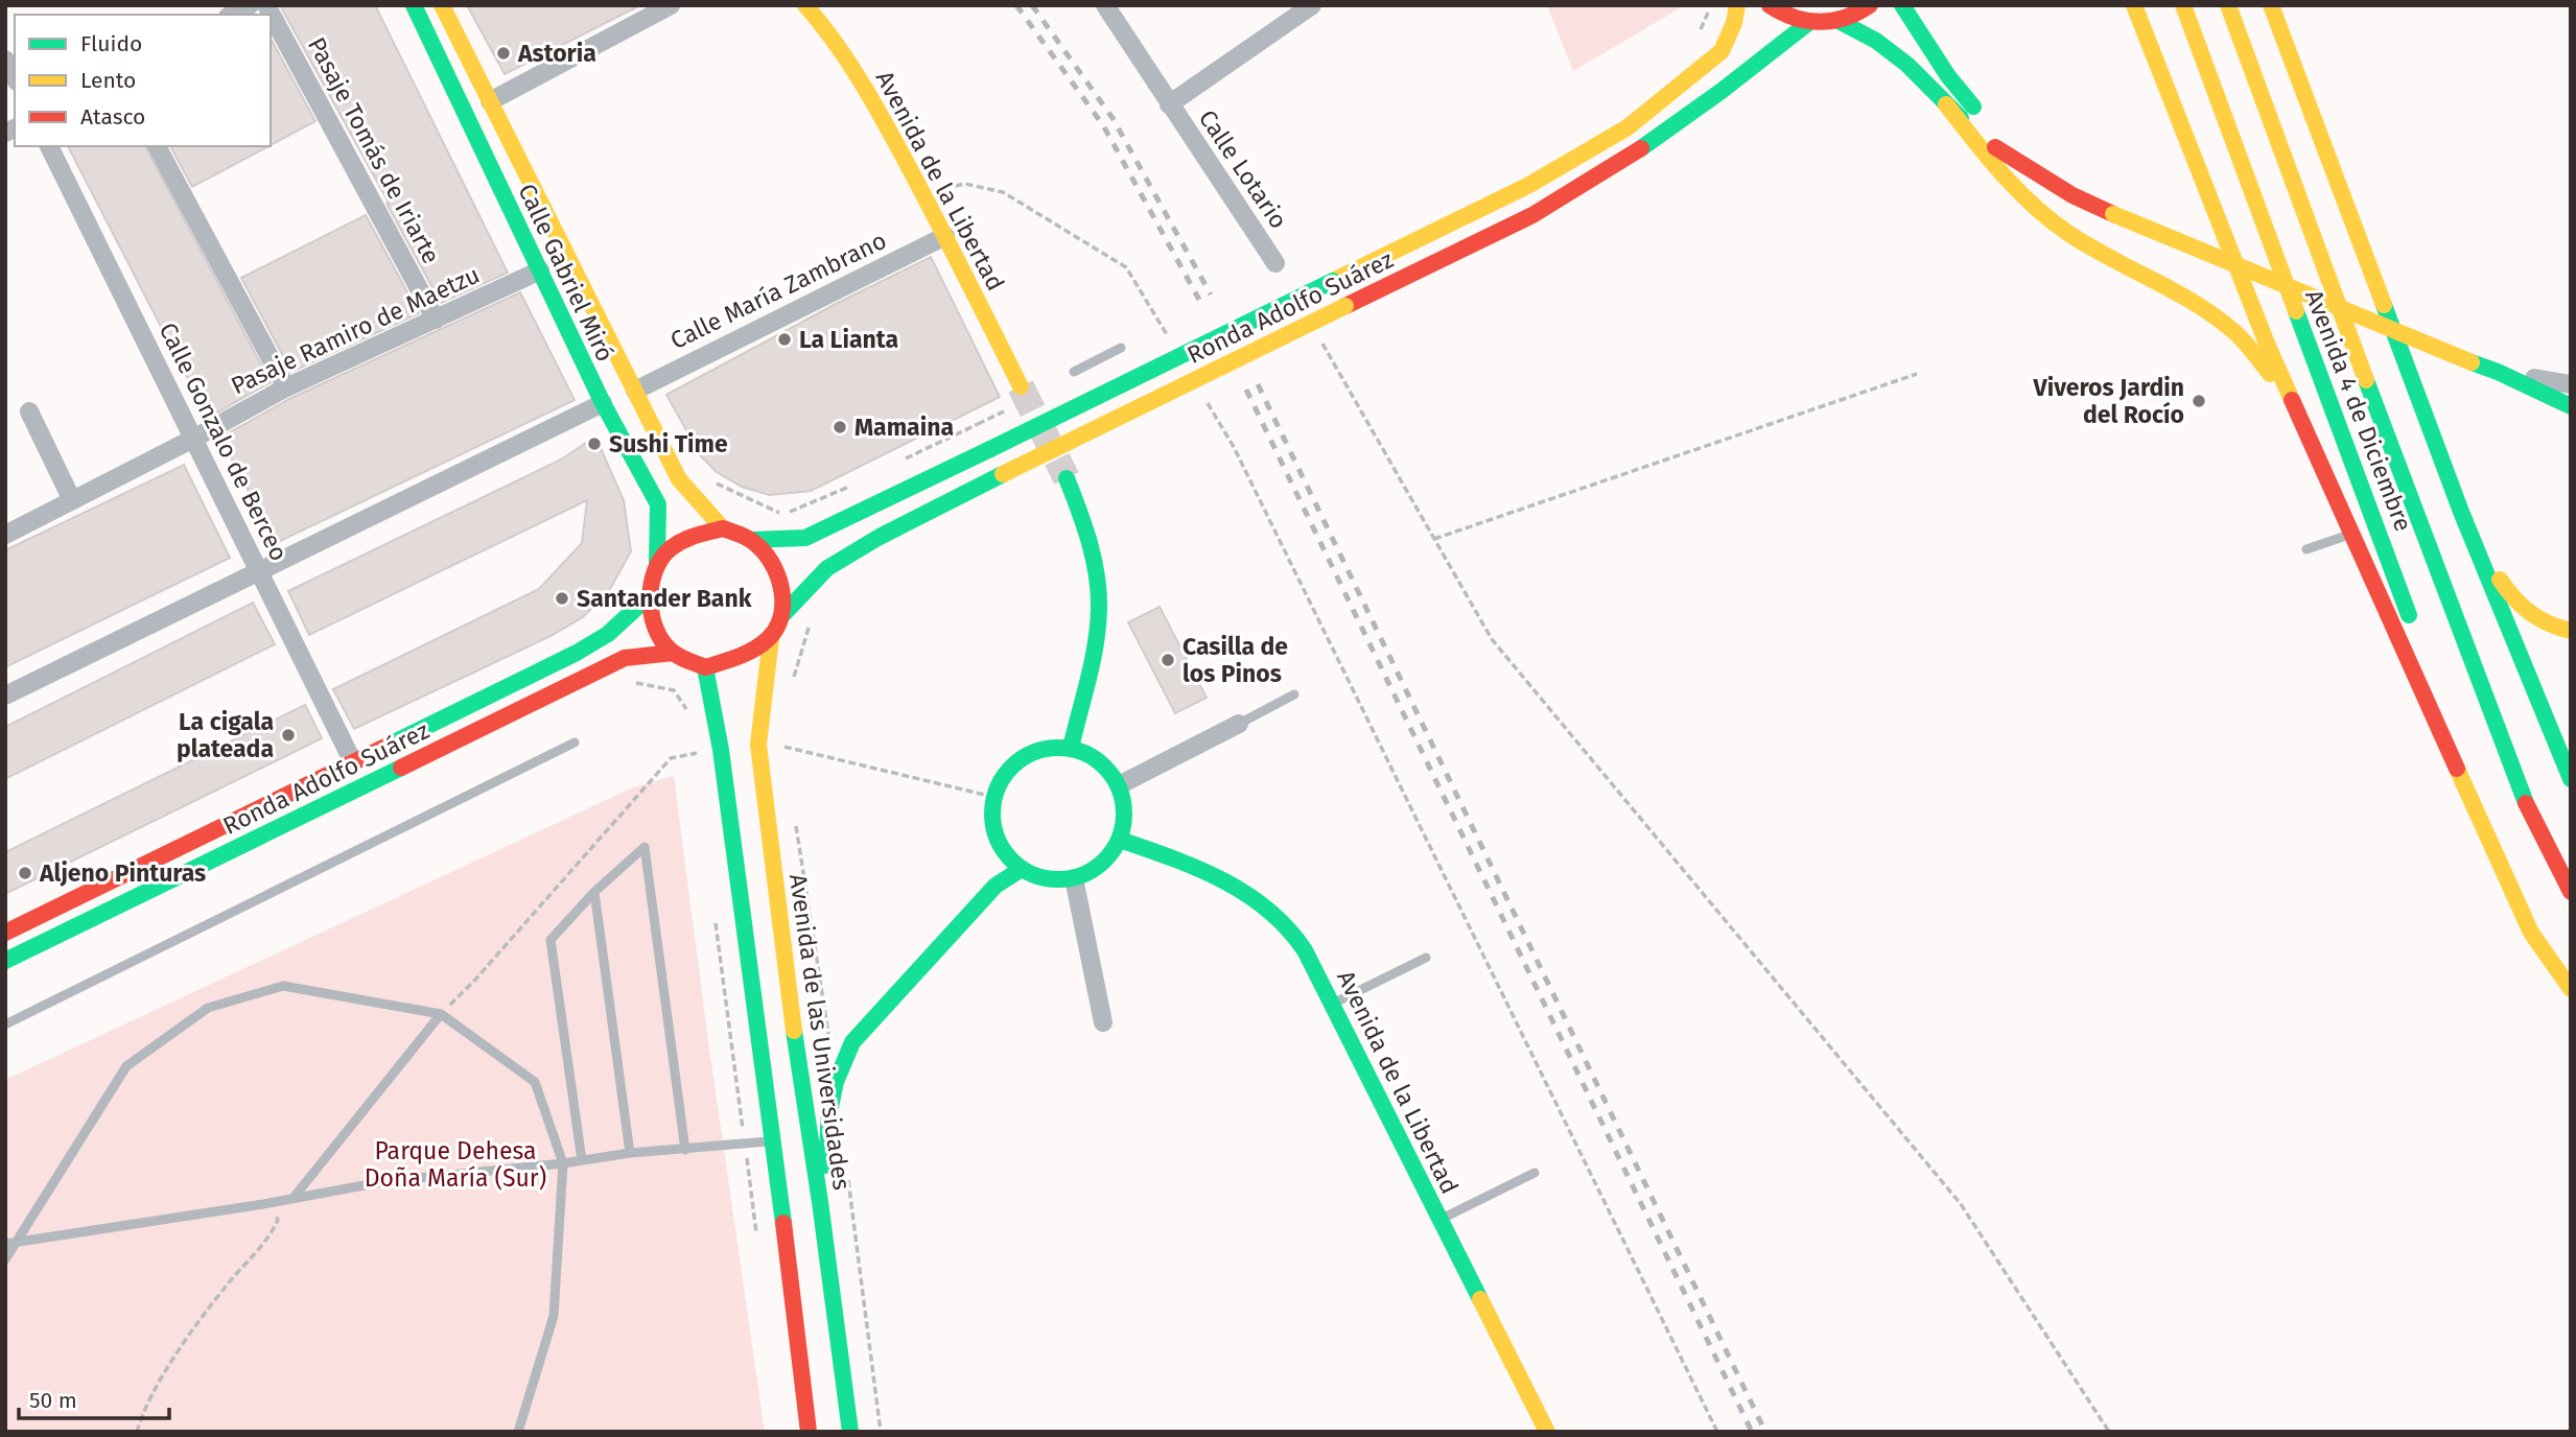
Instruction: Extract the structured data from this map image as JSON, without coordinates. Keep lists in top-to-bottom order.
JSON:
{
  "streets": {
    "main road": [
      "Avenida de la Libertad",
      "Calle Gabriel Miró",
      "Ronda Adolfo Suárez",
      "Avenida 4 de Diciembre",
      "Avenida de las Universidades"
    ],
    "street": [
      "Pasaje Tomás de Iriarte",
      "Calle Lotario",
      "Calle María Zambrano",
      "Pasaje Ramiro de Maetzu",
      "Calle Gonzalo de Berceo"
    ]
  },
  "crossings": [
    ["Pasaje Tomás de Iriarte", "Pasaje Ramiro de Maetzu"],
    ["Avenida de la Libertad", "Calle María Zambrano"],
    ["Calle Gabriel Miró", "Calle María Zambrano"],
    ["Calle Gabriel Miró", "Ronda Adolfo Suárez"],
    ["Calle Gabriel Miró", "Pasaje Ramiro de Maetzu"],
    ["Calle Gabriel Miró", "Avenida de las Universidades"],
    ["Ronda Adolfo Suárez", "Calle Gonzalo de Berceo"],
    ["Ronda Adolfo Suárez", "Avenida de las Universidades"],
    ["Pasaje Ramiro de Maetzu", "Calle Gonzalo de Berceo"]
  ],
  "parks": ["Parque Dehesa Doña María (Sur)"],
  "places": [
    "Astoria",
    "La Lianta",
    "Viveros Jardin del Rocío",
    "Mamaina",
    "Sushi Time",
    "Santander Bank",
    "Casilla de los Pinos",
    "La cigala plateada",
    "Aljeno Pinturas"
  ],
  "legend": ["Fluido", "Lento", "Atasco"],
  "scale_bar": "50 m"
}
